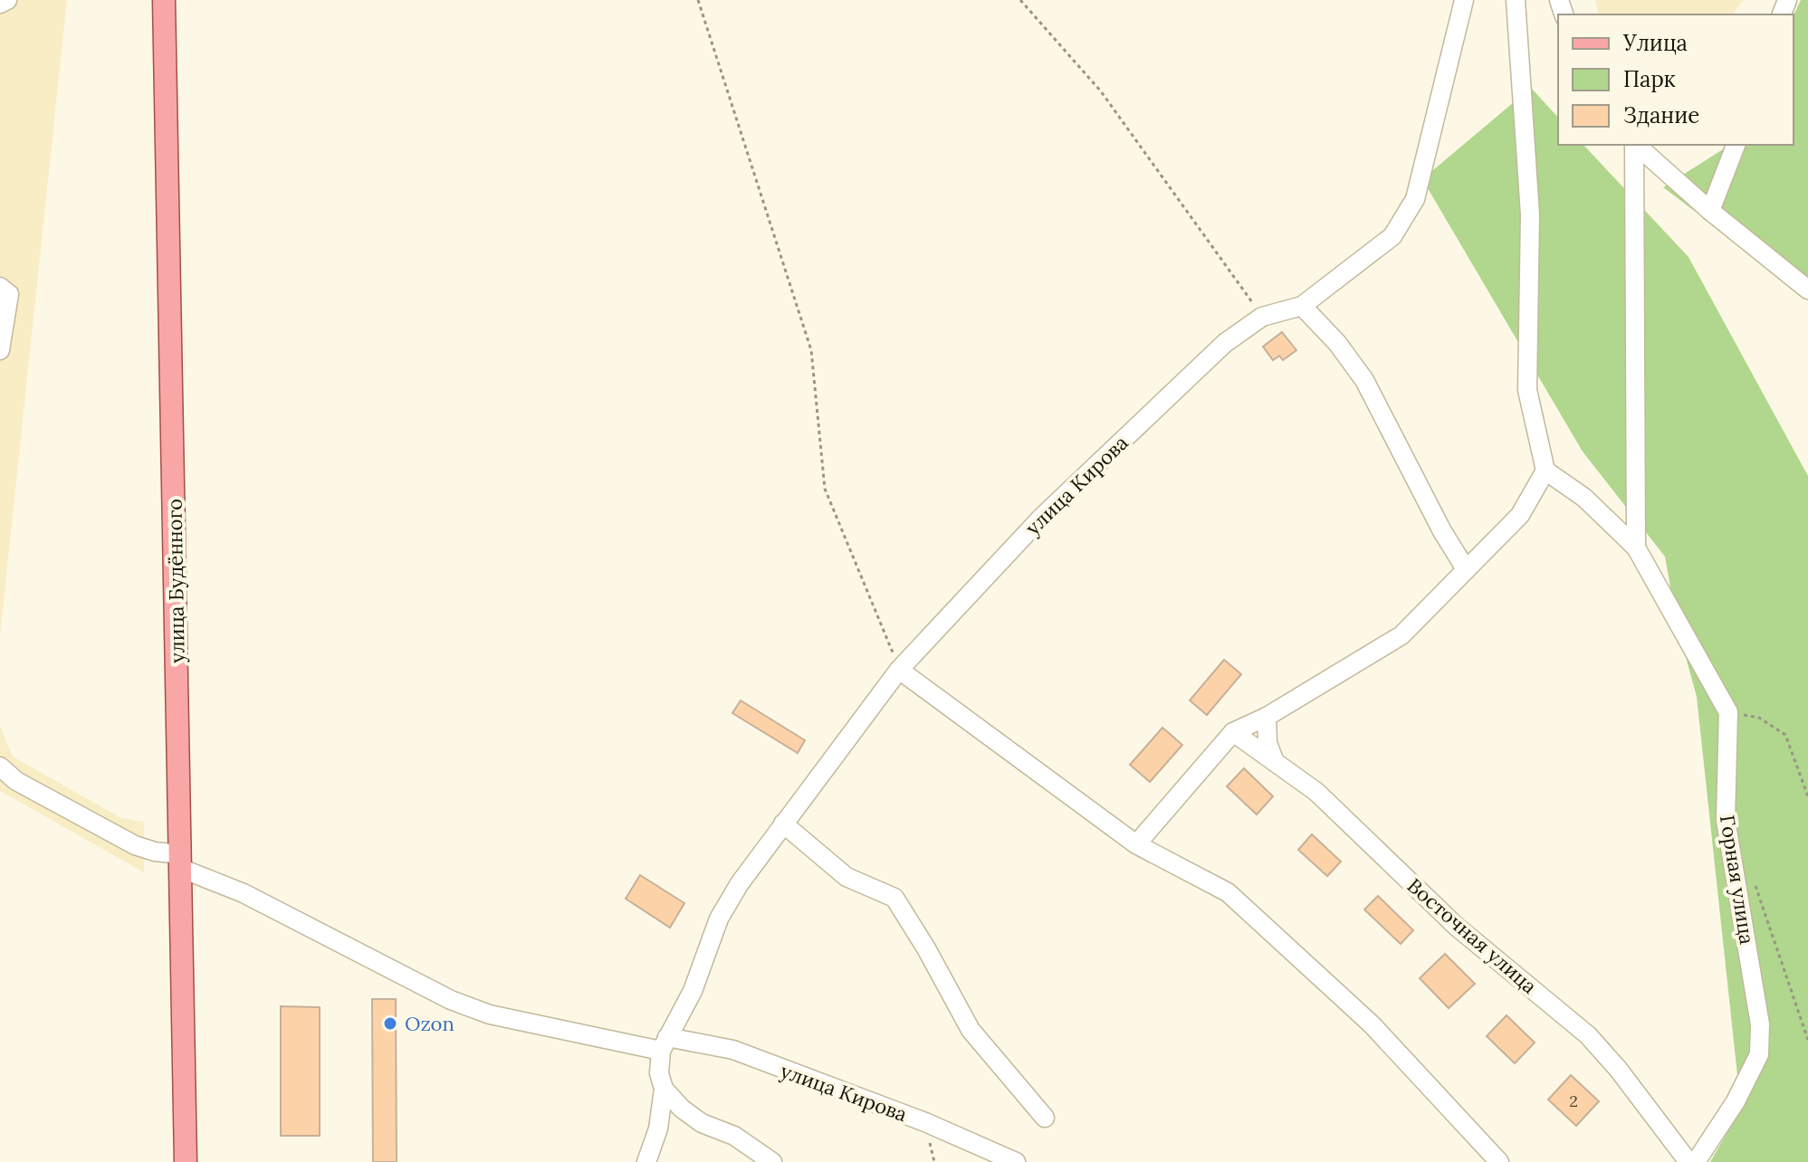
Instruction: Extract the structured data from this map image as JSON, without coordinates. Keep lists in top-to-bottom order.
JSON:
{
  "streets": {
    "main road": ["улица Будённого"],
    "street": ["улица Кирова", "Горная улица", "Восточная улица"]
  },
  "places": ["Ozon"],
  "house_numbers": ["2"],
  "legend": ["Улица", "Парк", "Здание"]
}
